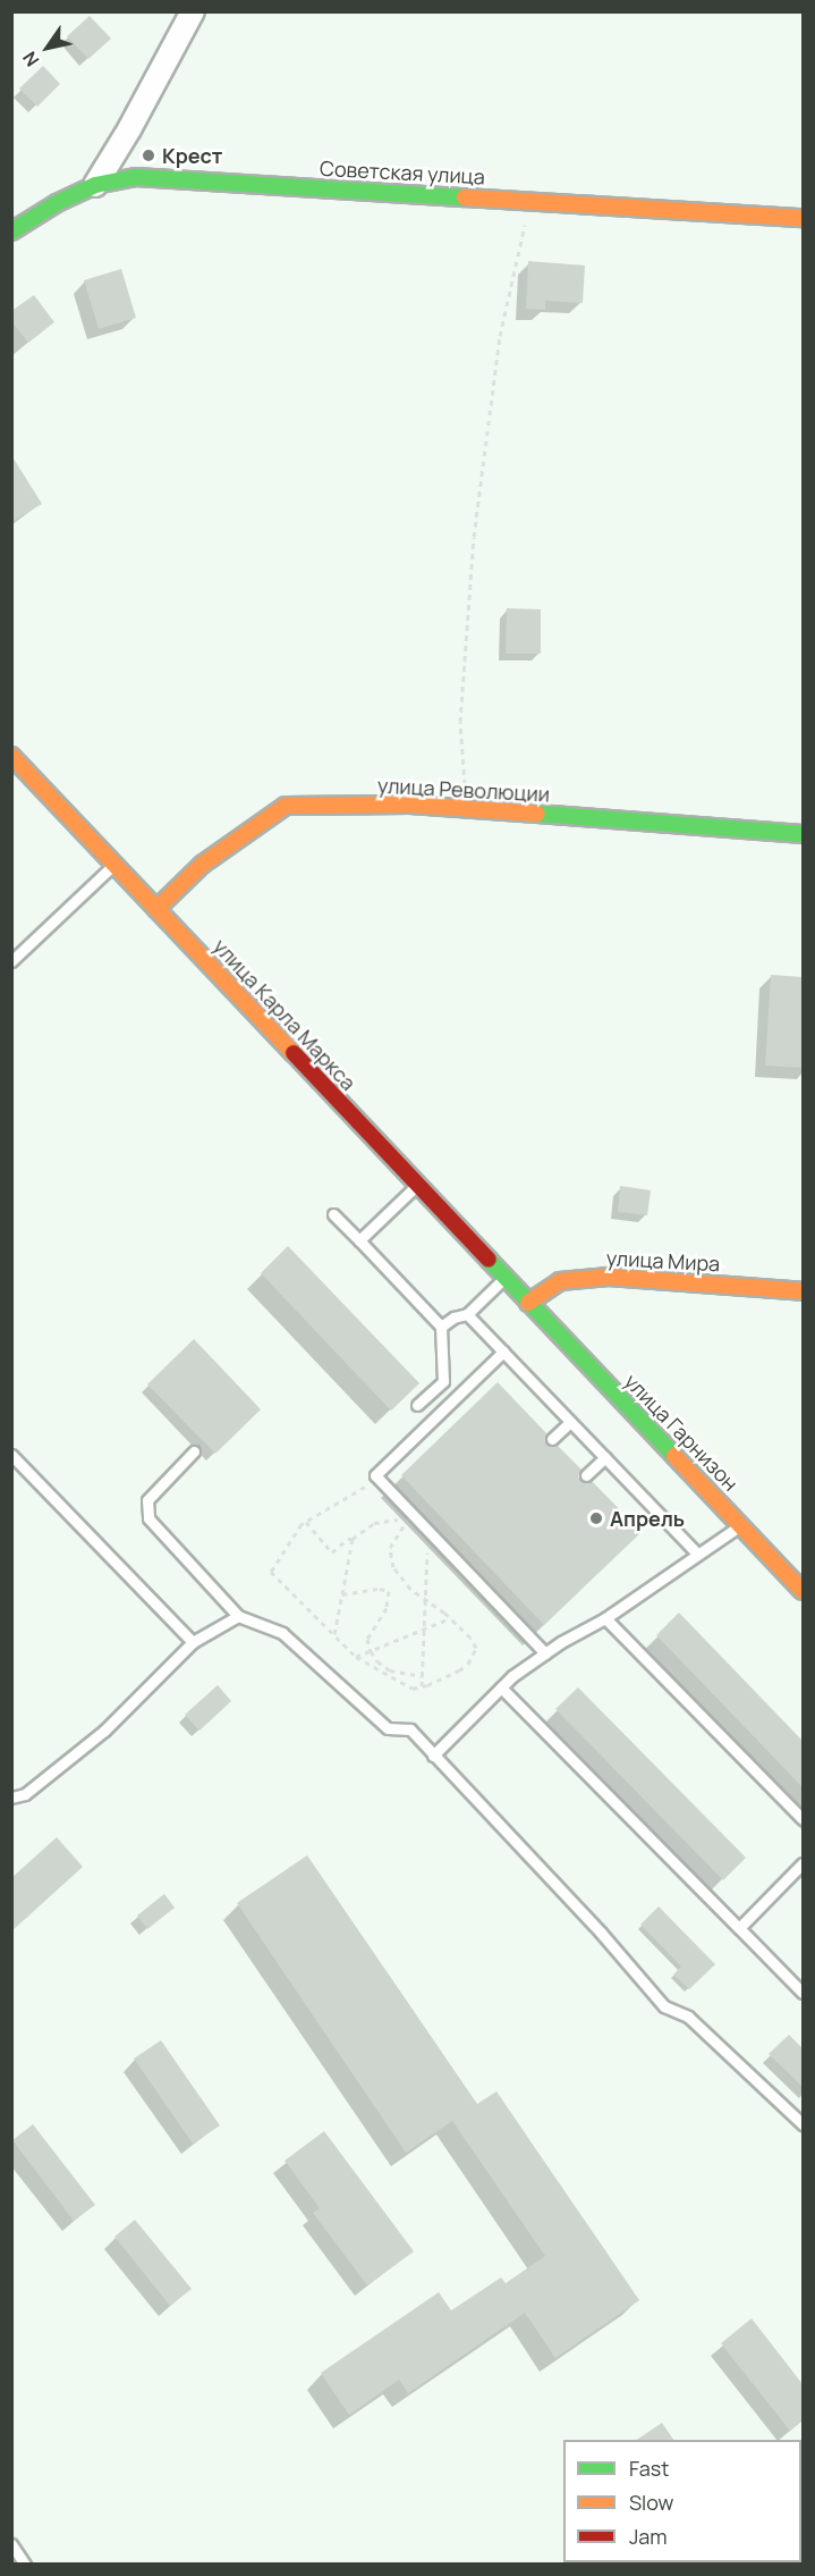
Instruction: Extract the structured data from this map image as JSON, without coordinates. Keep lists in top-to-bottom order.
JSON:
{
  "streets": {
    "street": [
      "Советская улица",
      "улица Революции",
      "улица Карла Маркса",
      "улица Мира",
      "улица Гарнизон"
    ]
  },
  "crossings": [
    ["улица Революции", "улица Карла Маркса"],
    ["улица Карла Маркса", "улица Мира"],
    ["улица Карла Маркса", "улица Гарнизон"],
    ["улица Мира", "улица Гарнизон"]
  ],
  "places": ["Крест", "Апрель"],
  "legend": ["Fast", "Slow", "Jam"],
  "north": "bottom left"
}
